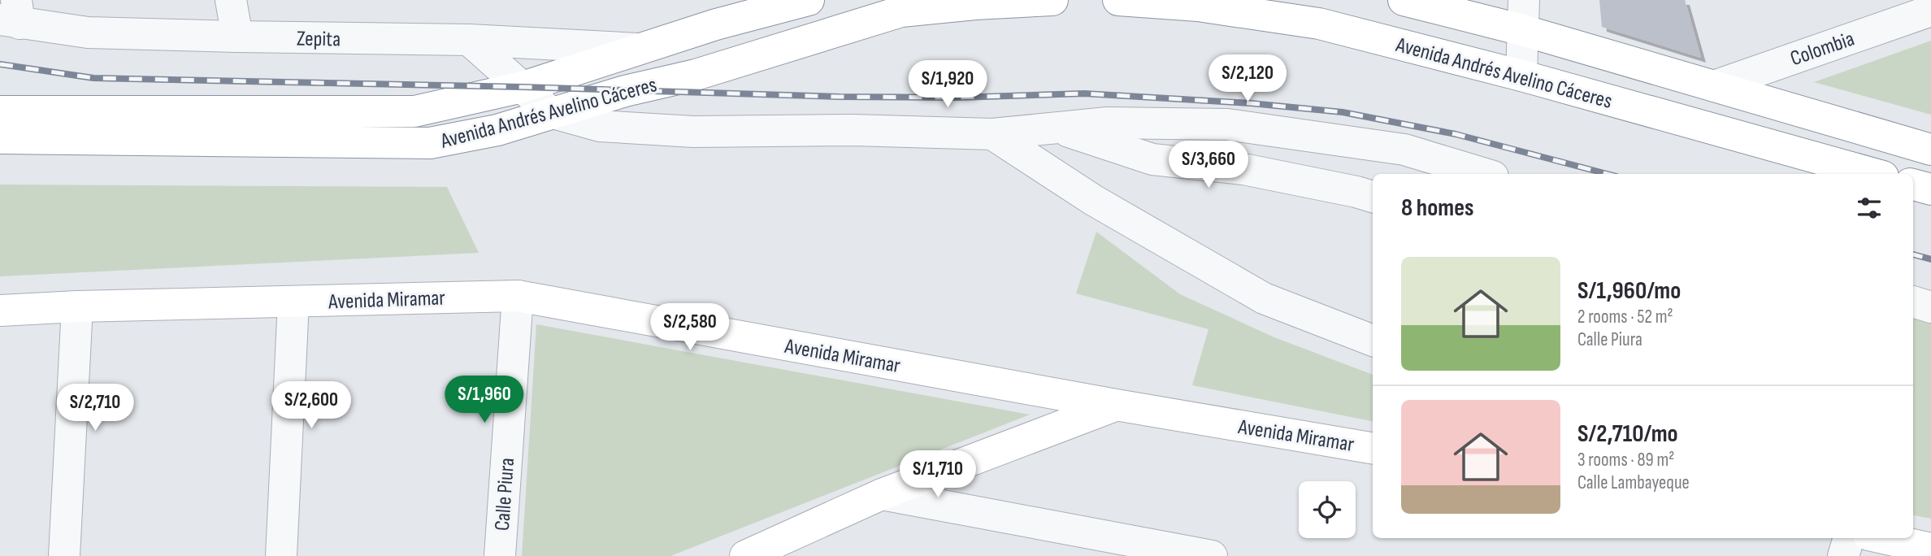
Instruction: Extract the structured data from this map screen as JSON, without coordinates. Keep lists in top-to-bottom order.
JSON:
{
  "streets": {
    "main road": ["Avenida Andrés Avelino Cáceres", "Avenida Miramar"],
    "street": ["Zepita", "Colombia", "Calle Piura"]
  },
  "crossings": [
    ["Zepita", "Avenida Andrés Avelino Cáceres"],
    ["Colombia", "Avenida Andrés Avelino Cáceres"],
    ["Avenida Miramar", "Calle Piura"]
  ],
  "page": {
    "price": [
      "S/2,120",
      "S/1,920",
      "S/3,660",
      "S/2,580",
      "S/1,960",
      "S/2,600",
      "S/2,710",
      "S/1,710"
    ],
    "heading": "8 homes",
    "list": [
      {
        "name": "S/1,960/mo",
        "note": "2 rooms · 52 m² · Calle Piura"
      },
      {
        "name": "S/2,710/mo",
        "note": "3 rooms · 89 m² · Calle Lambayeque"
      }
    ]
  }
}
